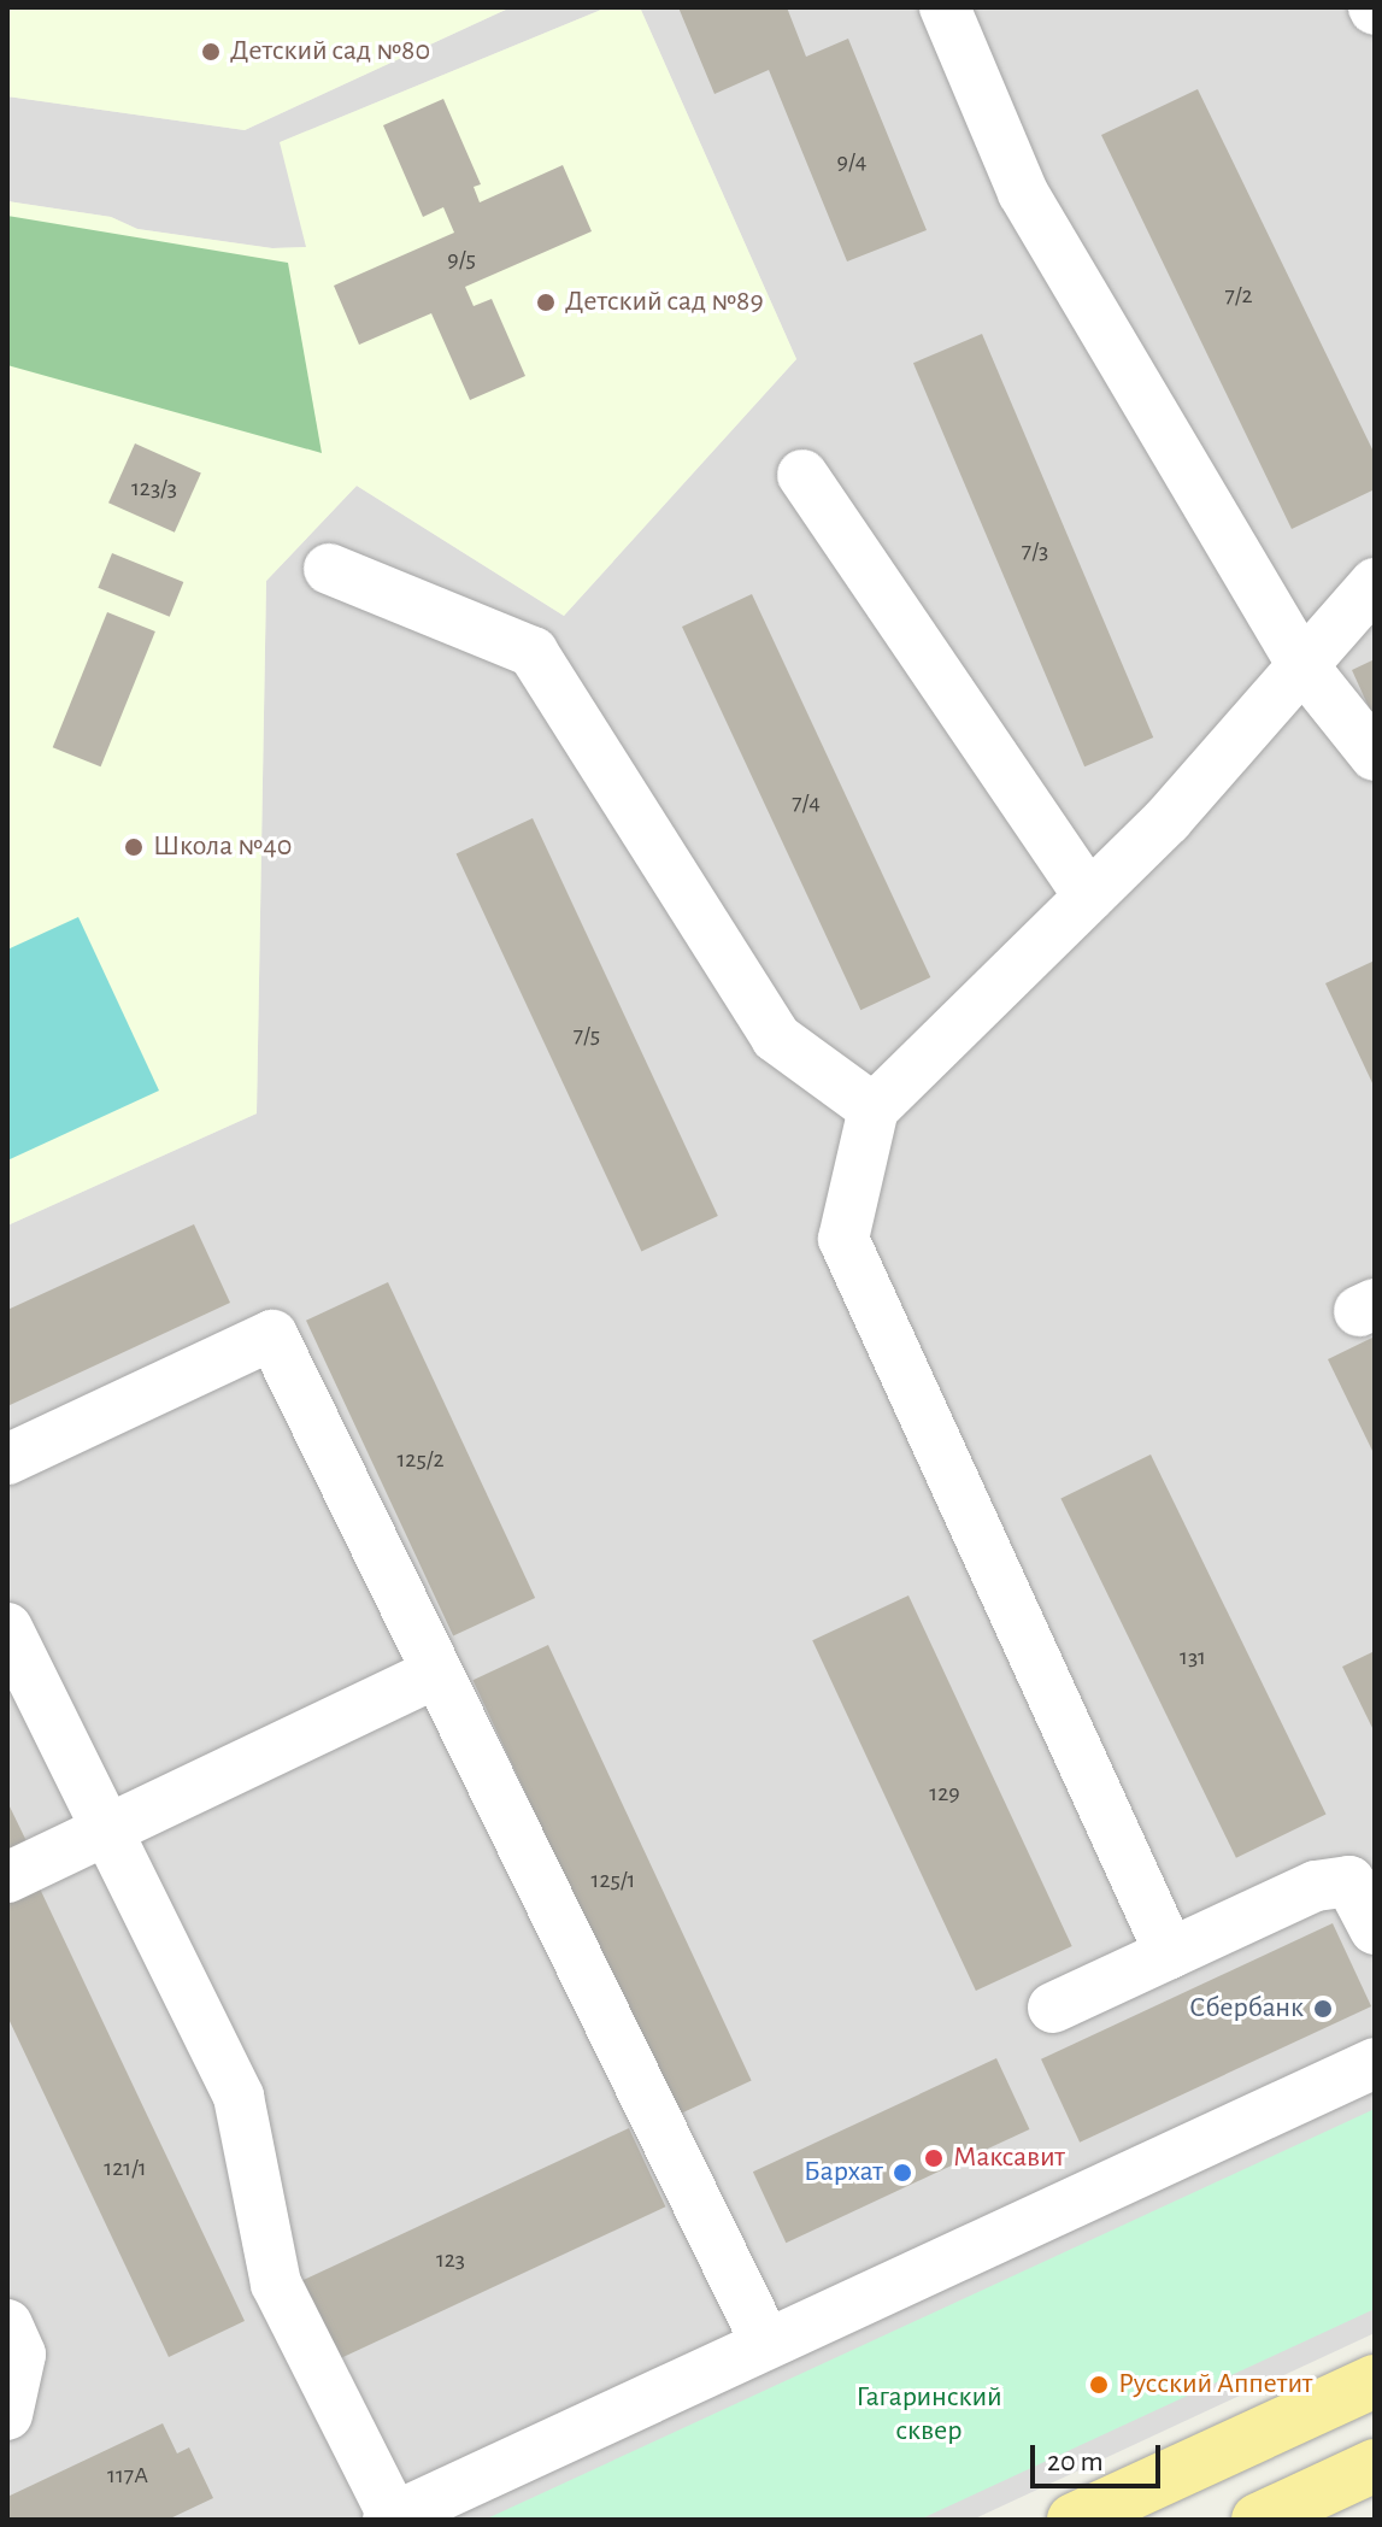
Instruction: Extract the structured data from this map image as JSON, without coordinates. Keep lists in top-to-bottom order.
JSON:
{
  "parks": ["Гагаринский сквер"],
  "places": [
    "Детский сад №80",
    "Детский сад №89",
    "Школа №40",
    "Сбербанк",
    "Максавит",
    "Бархат",
    "Русский Аппетит"
  ],
  "house_numbers": [
    "9/4",
    "9/5",
    "7/2",
    "123/3",
    "7/3",
    "7/4",
    "7/5",
    "125/2",
    "131",
    "129",
    "125/1",
    "121/1",
    "123",
    "117А"
  ],
  "scale_bar": "20 m"
}
